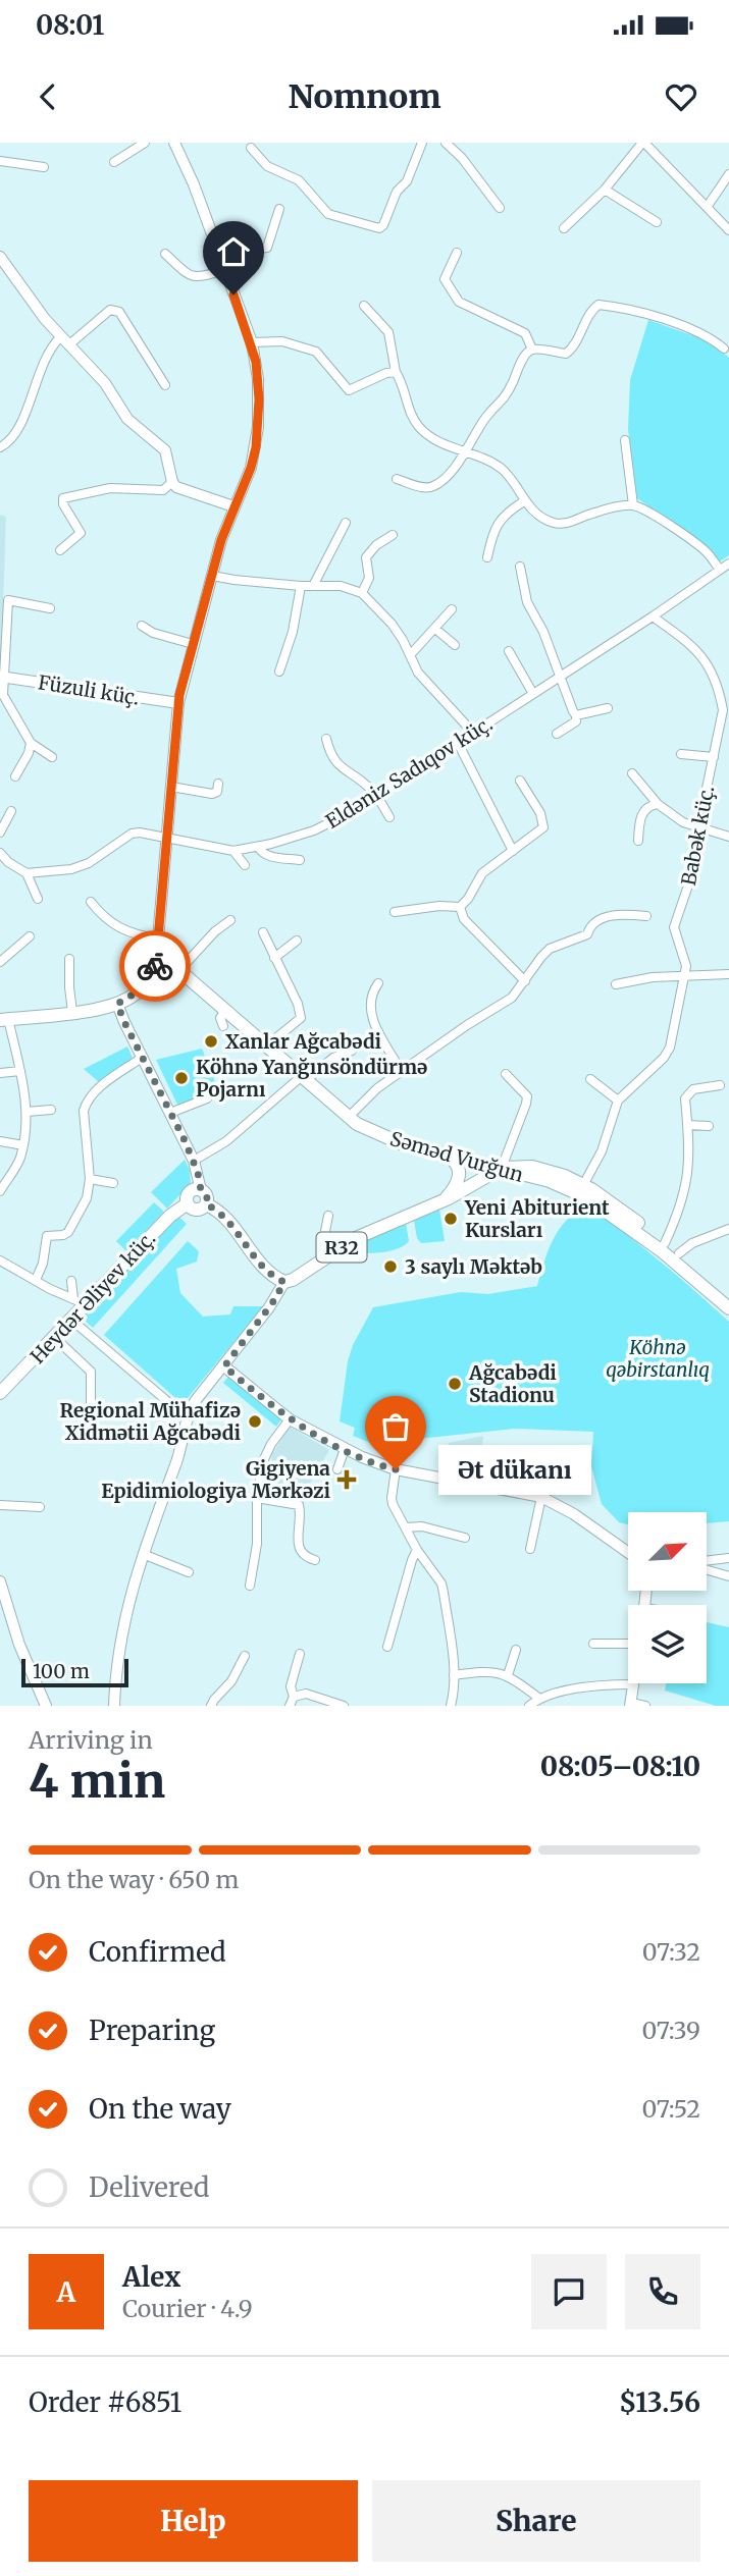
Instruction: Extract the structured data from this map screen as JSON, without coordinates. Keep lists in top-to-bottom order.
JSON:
{
  "streets": {
    "main road": ["Səməd Vurğun", "R32", "Heydər Əliyev küç."],
    "street": ["Füzuli küç.", "Eldəniz Sadıqov küç.", "Babək küç."]
  },
  "crossings": [
    ["Eldəniz Sadıqov küç.", "Babək küç."],
    ["Səməd Vurğun", "R32"]
  ],
  "parks": ["Köhnə qəbirstanlıq"],
  "places": {
    "other": [
      "Xanlar Ağcabədi",
      "Köhnə Yanğınsöndürmə Pojarnı",
      "Yeni Abiturient Kursları",
      "3 saylı Məktəb",
      "Ağcabədi Stadionu",
      "Regional Mühafizə Xidmətii Ağcabədi",
      "Әt dükanı"
    ],
    "health": ["Gigiyena Epidimiologiya Mərkəzi"]
  },
  "scale_bar": "100 m",
  "north": "top right",
  "page": {
    "status": "08:01",
    "header": "Nomnom",
    "bubble": "Әt dükanı",
    "scale": "100 m",
    "heading": ["4 min", "Arriving in", "08:05–08:10"],
    "panel": [
      "Alex",
      "Courier · 4.9",
      "Order #6851",
      "$13.56"
    ],
    "bar": "On the way · 650 m",
    "list": [
      ["Confirmed", "07:32"],
      ["Preparing", "07:39"],
      ["On the way", "07:52"],
      "Delivered"
    ],
    "round": "A",
    "buttons": ["Help", "Share"]
  }
}
